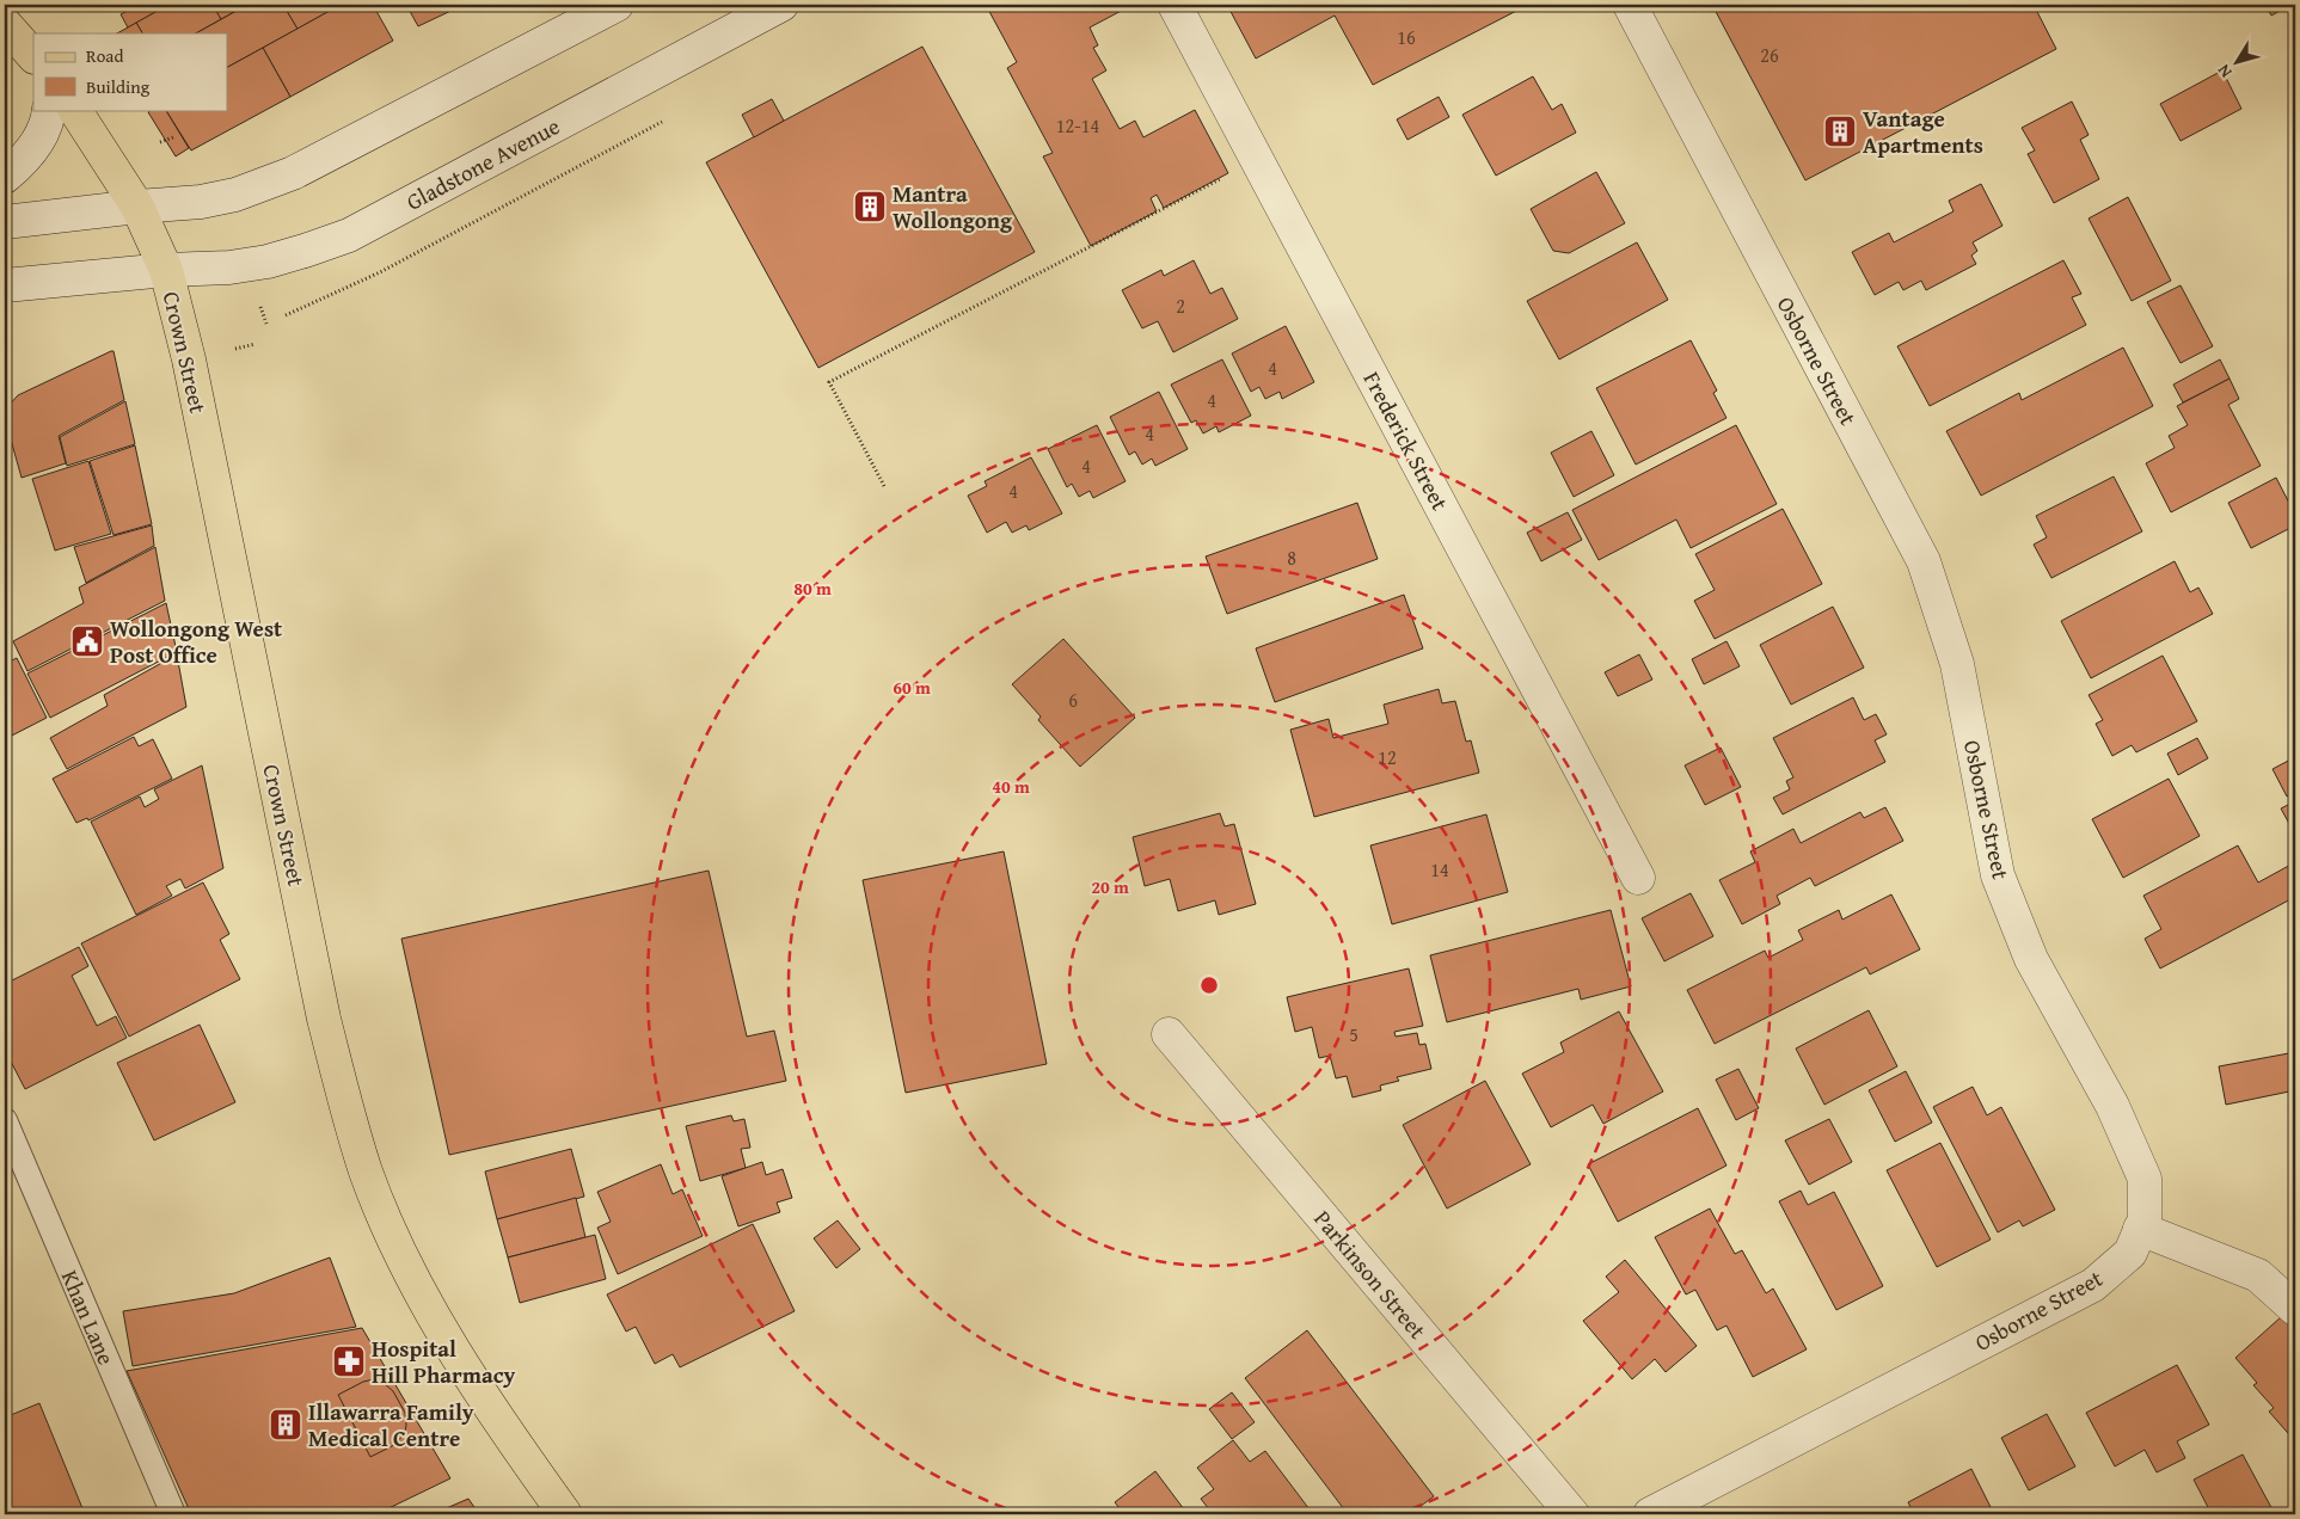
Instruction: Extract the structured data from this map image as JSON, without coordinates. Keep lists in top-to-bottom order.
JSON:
{
  "streets": {
    "main road": ["Crown Street"],
    "street": [
      "Gladstone Avenue",
      "Osborne Street",
      "Frederick Street",
      "Parkinson Street"
    ],
    "lane": ["Khan Lane"]
  },
  "crossings": [
    ["Gladstone Avenue", "Crown Street"]
  ],
  "places": {
    "building": ["Vantage Apartments", "Mantra Wollongong", "Illawarra Family Medical Centre"],
    "public building": ["Wollongong West Post Office"],
    "pharmacy": ["Hospital Hill Pharmacy"]
  },
  "house_numbers": [
    "16",
    "26",
    "12-14",
    "2",
    "4",
    "4",
    "4",
    "4",
    "4",
    "8",
    "6",
    "12",
    "14",
    "5"
  ],
  "legend": ["Road", "Building"],
  "north": "bottom left",
  "rings": [
    "80 m",
    "60 m",
    "40 m",
    "20 m"
  ]
}
